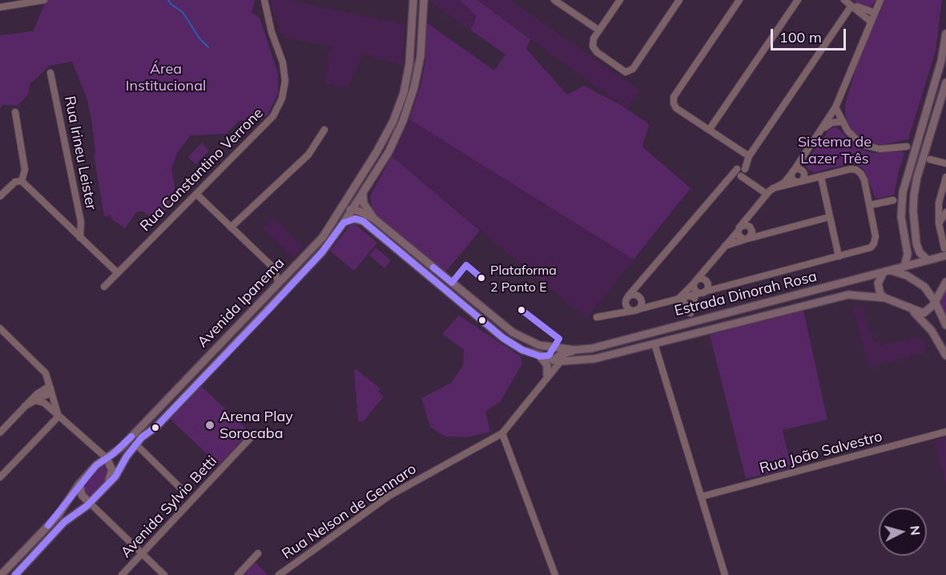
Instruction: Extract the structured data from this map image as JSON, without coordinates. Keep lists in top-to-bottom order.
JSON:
{
  "streets": {
    "main road": ["Estrada Dinorah Rosa", "Avenida Ipanema"],
    "street": [
      "Rua Irineu Leister",
      "Rua Constantino Verrone",
      "Rua João Salvestro",
      "Avenida Sylvio Betti",
      "Rua Nelson de Gennaro"
    ]
  },
  "crossings": [
    ["Estrada Dinorah Rosa", "Rua Nelson de Gennaro"]
  ],
  "parks": ["Área Institucional", "Sistema de Lazer Três"],
  "places": ["Plataforma 2 Ponto E", "Arena Play Sorocaba"],
  "scale_bar": "100 m",
  "north": "right"
}
